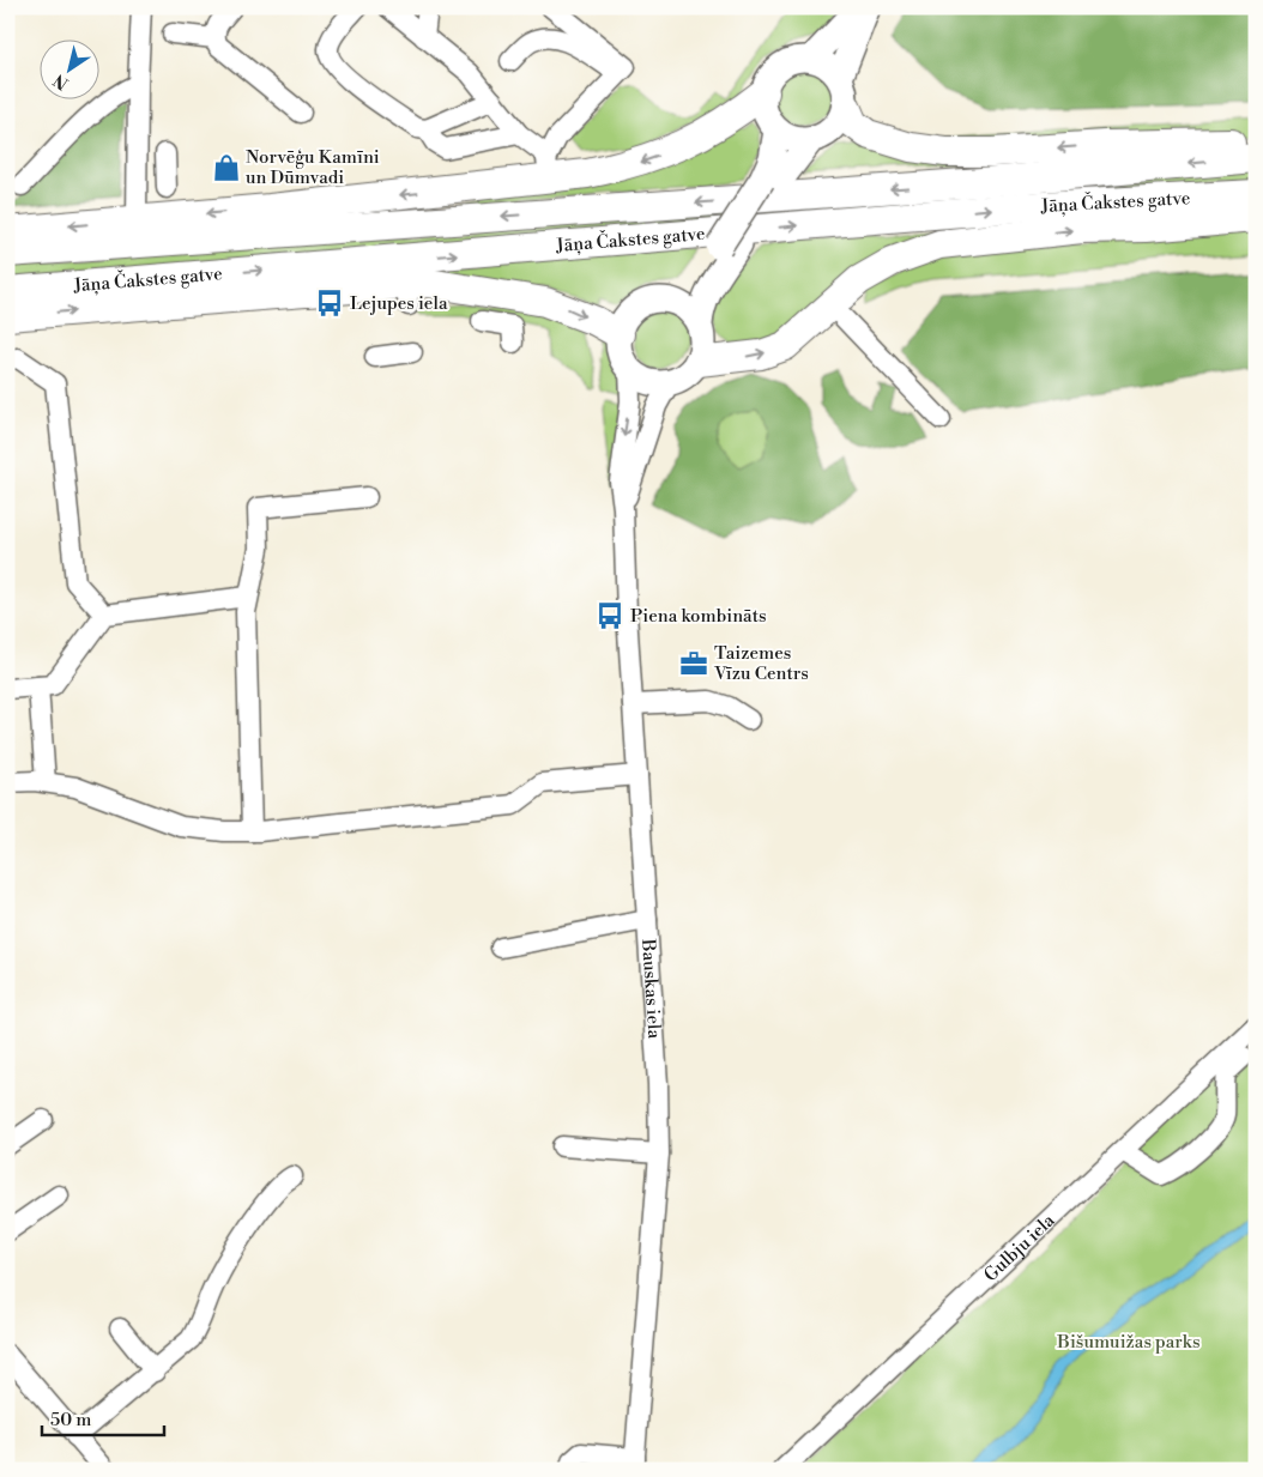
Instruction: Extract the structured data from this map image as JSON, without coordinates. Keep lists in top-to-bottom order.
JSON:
{
  "streets": {
    "highway": ["Jāņa Čakstes gatve"],
    "street": ["Bauskas iela", "Gulbju iela"]
  },
  "parks": ["Bišumuižas parks"],
  "places": {
    "shop": ["Norvēģu Kamīni un Dūmvadi"],
    "bus stop": ["Lejupes iela", "Piena kombināts"],
    "office": ["Taizemes Vīzu Centrs"]
  },
  "scale_bar": "50 m",
  "north": "bottom left"
}
